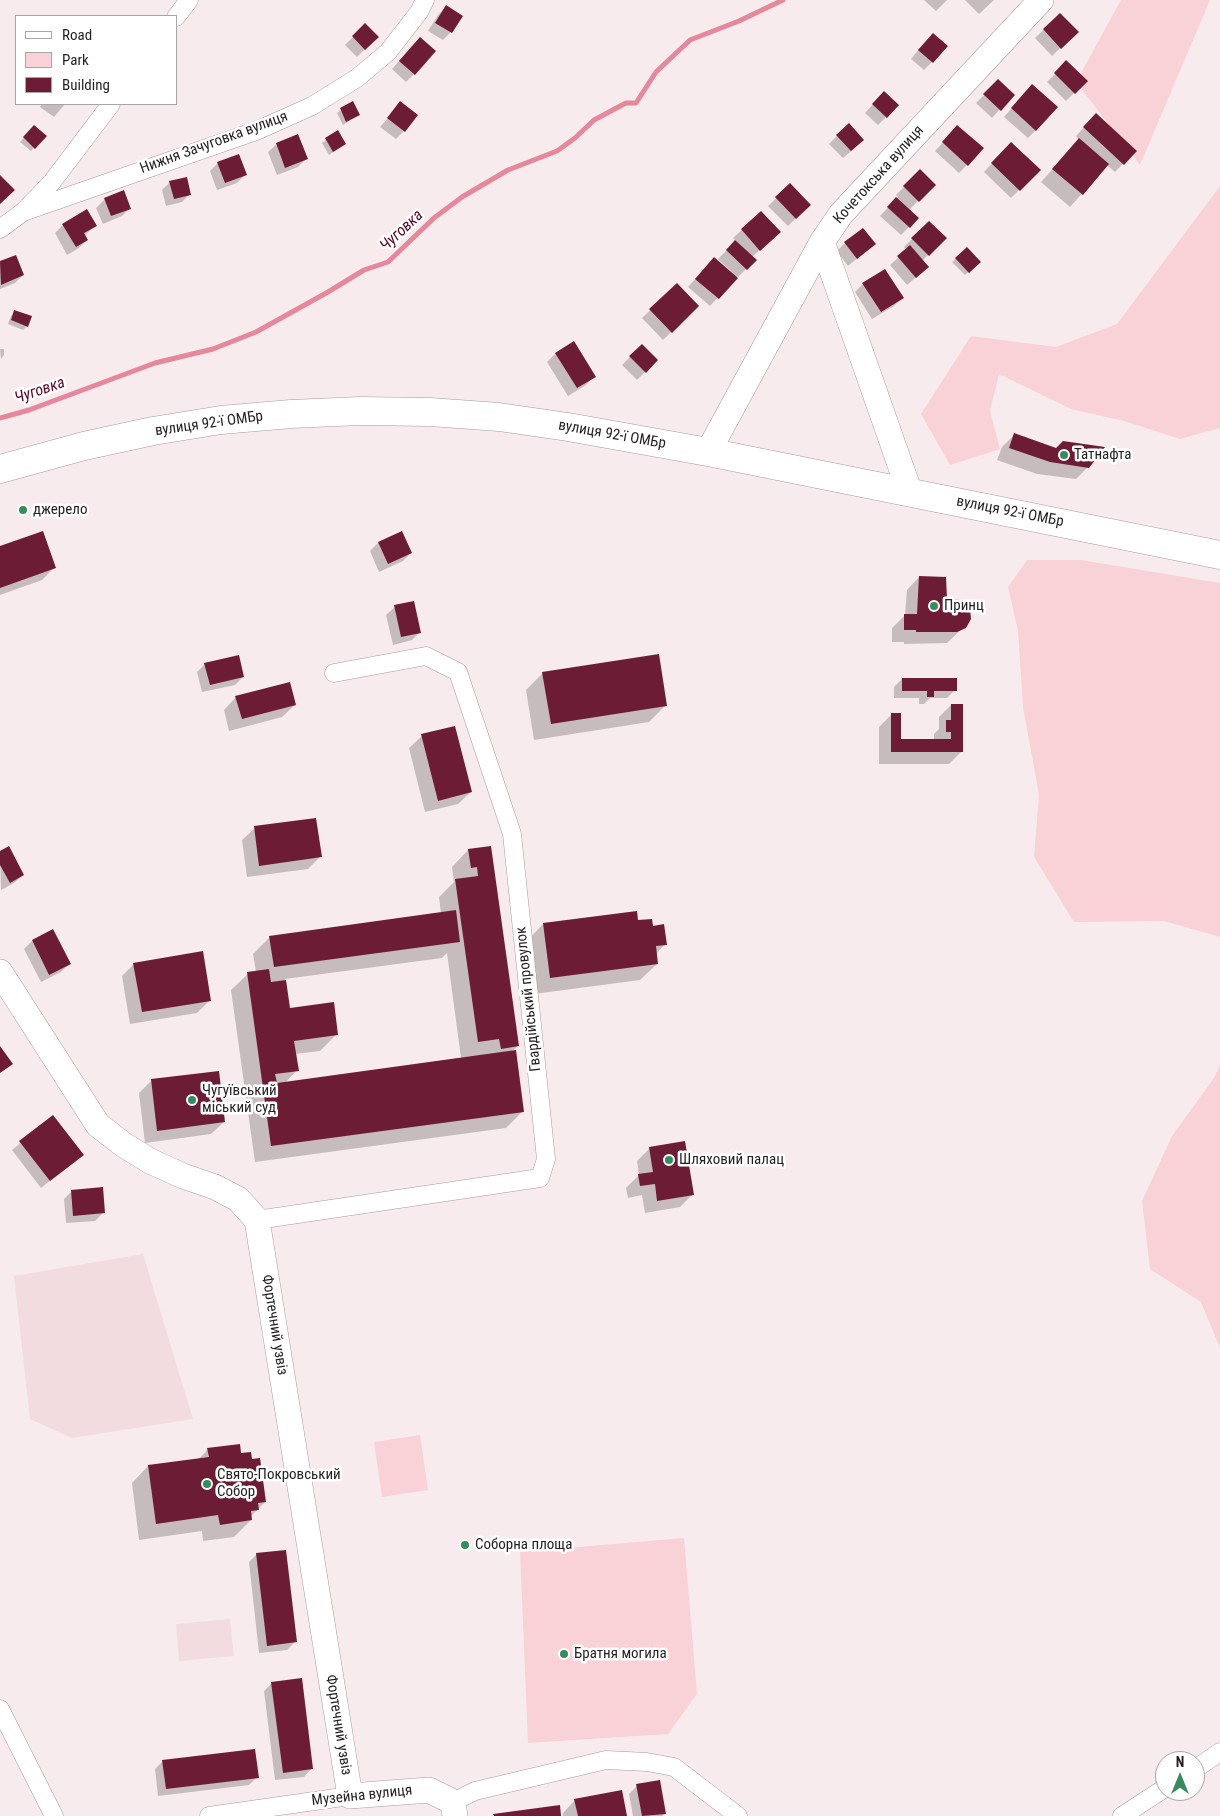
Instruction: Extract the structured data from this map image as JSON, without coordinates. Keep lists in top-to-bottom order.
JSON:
{
  "streets": {
    "highway": ["вулиця 92-ї ОМБр"],
    "street": [
      "Нижня Зачуговка вулиця",
      "Кочетокська вулиця",
      "Гвардійський провулок",
      "Фортечний узвіз",
      "Музейна вулиця"
    ]
  },
  "crossings": [
    ["Кочетокська вулиця", "вулиця 92-ї ОМБр"],
    ["Гвардійський провулок", "Фортечний узвіз"],
    ["Фортечний узвіз", "Музейна вулиця"]
  ],
  "water": ["Чуговка"],
  "places": [
    "Татнафта",
    "джерело",
    "Принц",
    "Чугуївський міський суд",
    "Шляховий палац",
    "Свято-Покровський Собор",
    "Соборна площа",
    "Братня могила"
  ],
  "legend": ["Road", "Park", "Building"],
  "north": "top"
}
